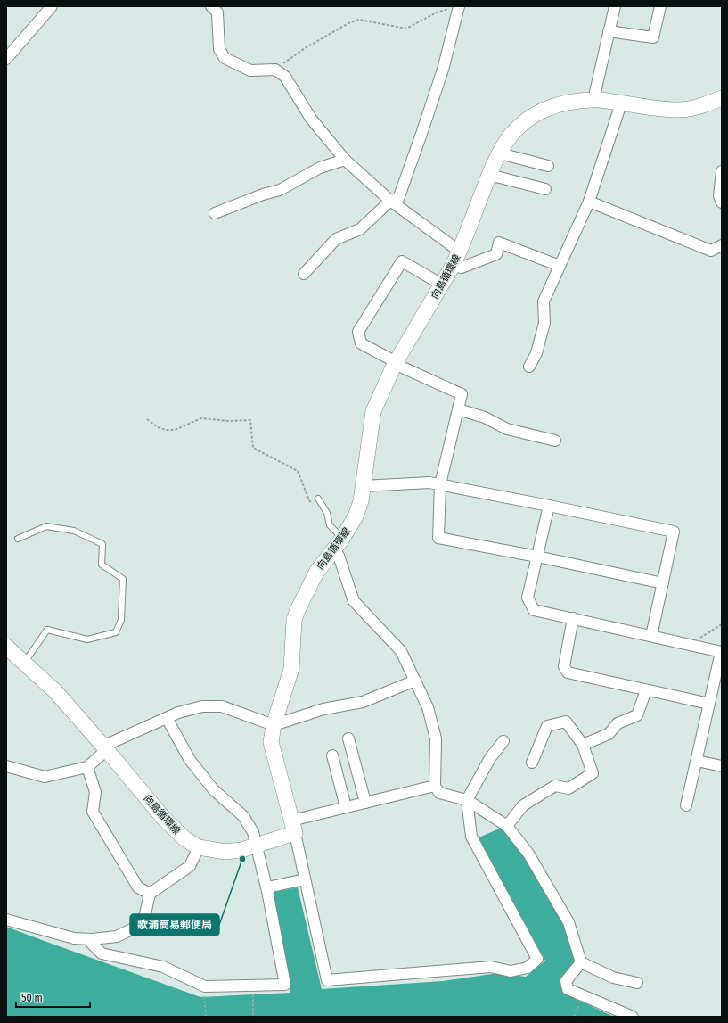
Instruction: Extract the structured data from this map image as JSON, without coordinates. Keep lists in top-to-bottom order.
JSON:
{
  "streets": {
    "main road": ["向島循環線"]
  },
  "places": ["歌浦簡易郵便局"],
  "scale_bar": "50 m"
}
